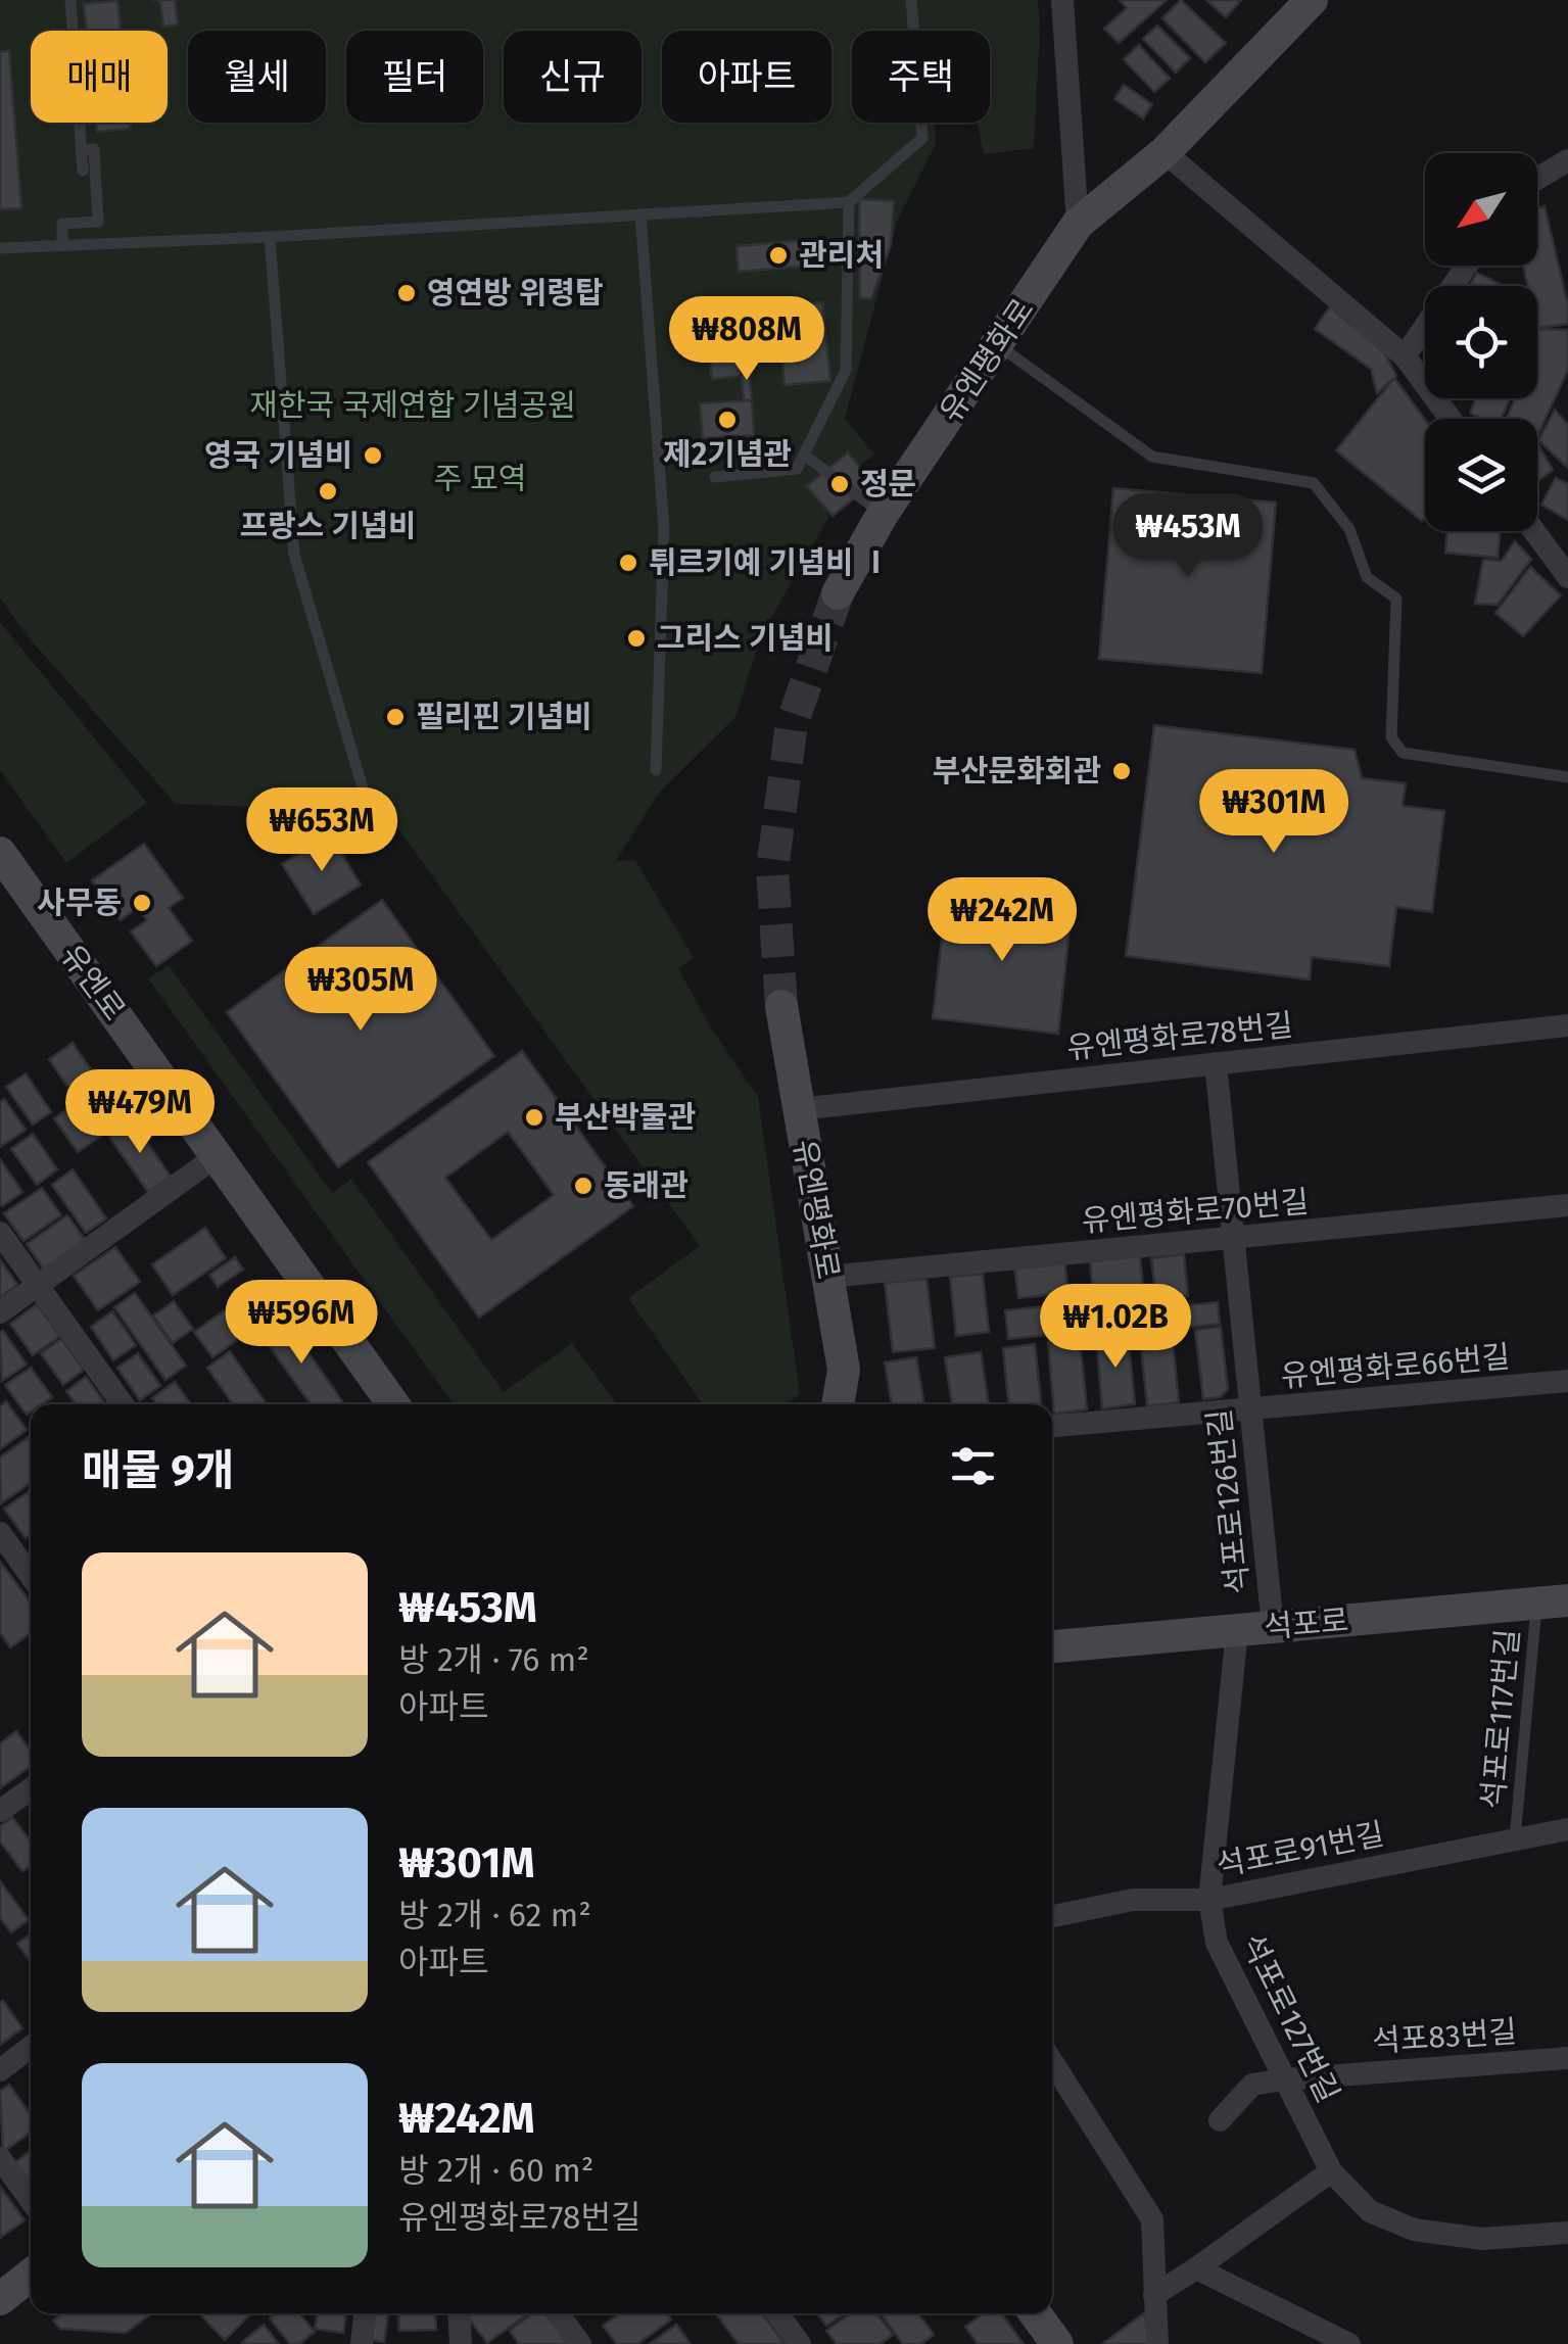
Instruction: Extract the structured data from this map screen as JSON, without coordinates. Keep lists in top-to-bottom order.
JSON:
{
  "streets": {
    "main road": ["유엔평화로", "유엔로", "석포로"],
    "street": [
      "유엔평화로78번길",
      "유엔평화로70번길",
      "유엔평화로66번길",
      "석포로126번길",
      "석포로91번길",
      "석포로127번길",
      "석포83번길"
    ],
    "lane": ["석포로117번길"]
  },
  "crossings": [
    ["유엔평화로", "유엔평화로78번길"],
    ["유엔평화로", "유엔평화로70번길"],
    ["유엔평화로78번길", "석포로126번길"],
    ["유엔평화로70번길", "석포로126번길"],
    ["유엔평화로66번길", "석포로126번길"],
    ["석포로126번길", "석포로"],
    ["석포로", "석포로117번길"],
    ["석포로", "석포로127번길"],
    ["석포로117번길", "석포로91번길"],
    ["석포로91번길", "석포로127번길"],
    ["석포로127번길", "석포83번길"]
  ],
  "parks": ["재한국 국제연합 기념공원", "주 묘역"],
  "places": [
    "관리처",
    "영연방 위령탑",
    "제2기념관",
    "영국 기념비",
    "정문",
    "프랑스 기념비",
    "튀르키예 기념비 Ⅰ",
    "그리스 기념비",
    "필리핀 기념비",
    "부산문화회관",
    "사무동",
    "부산박물관",
    "동래관"
  ],
  "north": "bottom left",
  "page": {
    "chip": [
      "매매",
      "월세",
      "필터",
      "신규",
      "아파트",
      "주택"
    ],
    "price": [
      "₩808M",
      "₩453M",
      "₩301M",
      "₩653M",
      "₩242M",
      "₩305M",
      "₩479M",
      "₩596M",
      "₩1.02B"
    ],
    "heading": "매물 9개",
    "list": [
      {
        "name": "₩453M",
        "note": "방 2개 · 76 m² · 아파트"
      },
      {
        "name": "₩301M",
        "note": "방 2개 · 62 m² · 아파트"
      },
      {
        "name": "₩242M",
        "note": "방 2개 · 60 m² · 유엔평화로78번길"
      }
    ]
  }
}
